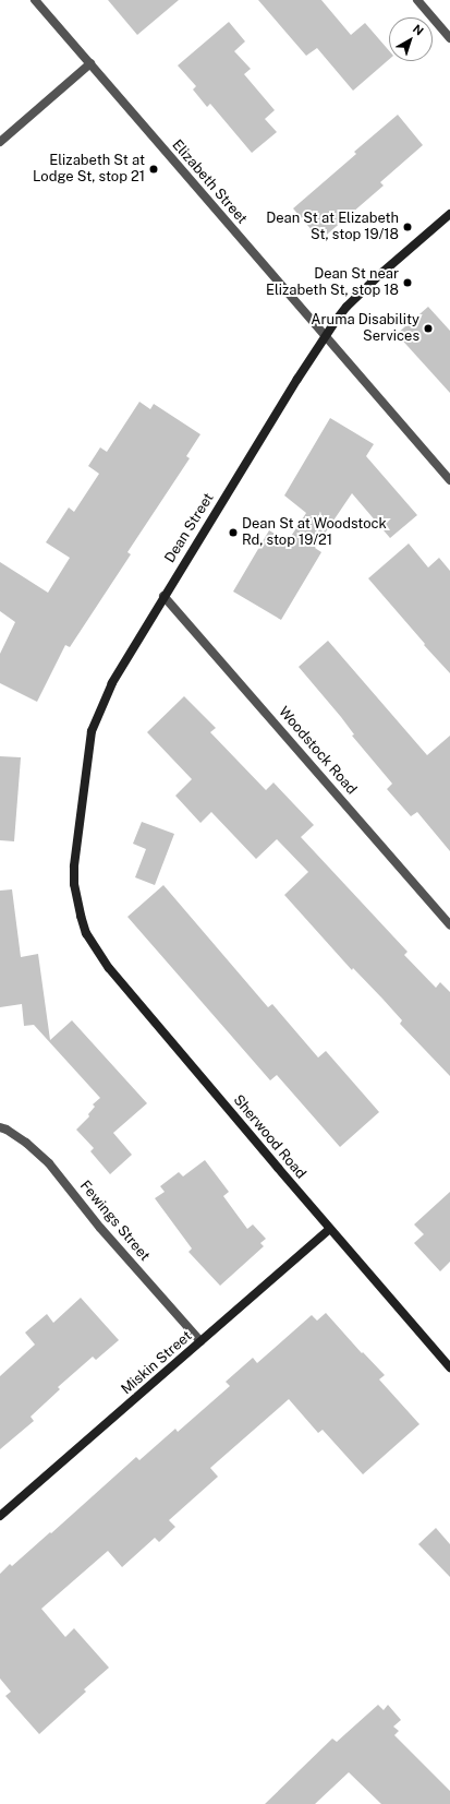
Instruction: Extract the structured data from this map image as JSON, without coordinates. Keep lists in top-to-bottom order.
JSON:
{
  "streets": {
    "street": [
      "Elizabeth Street",
      "Dean Street",
      "Woodstock Road",
      "Sherwood Road",
      "Fewings Street",
      "Miskin Street"
    ]
  },
  "crossings": [
    ["Elizabeth Street", "Dean Street"],
    ["Dean Street", "Woodstock Road"],
    ["Dean Street", "Sherwood Road"],
    ["Sherwood Road", "Miskin Street"],
    ["Fewings Street", "Miskin Street"]
  ],
  "places": [
    "Elizabeth St at Lodge St, stop 21",
    "Dean St at Elizabeth St, stop 19/18",
    "Dean St near Elizabeth St, stop 18",
    "Aruma Disability Services",
    "Dean St at Woodstock Rd, stop 19/21"
  ],
  "north": "top right"
}
